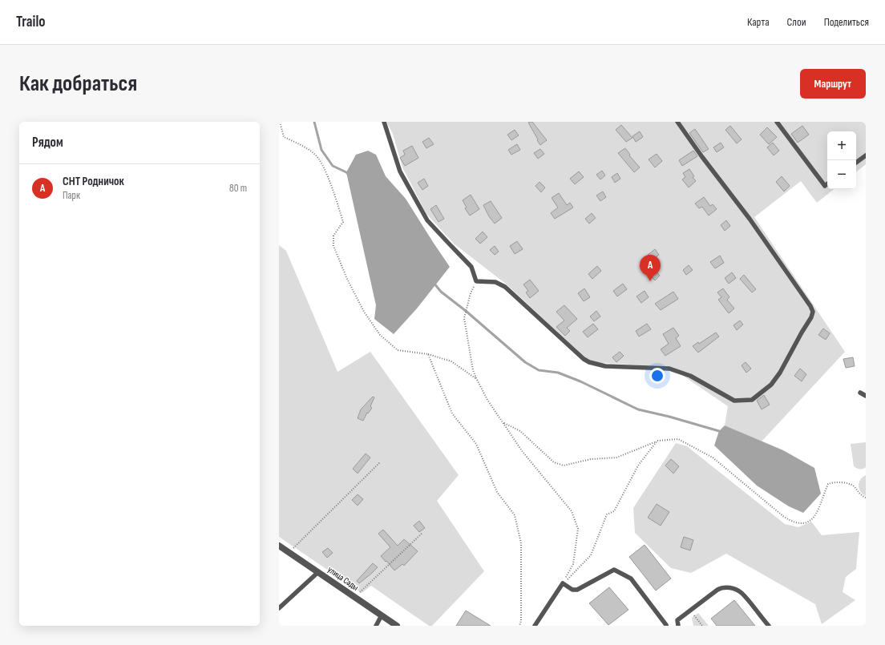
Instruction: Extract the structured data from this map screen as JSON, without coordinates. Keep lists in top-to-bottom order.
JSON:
{
  "streets": {
    "street": ["улица Сады"]
  },
  "page": {
    "header": "Trailo",
    "nav": ["Карта", "Слои", "Поделиться"],
    "buttons": "Маршрут",
    "title": "Как добраться",
    "heading": "Рядом",
    "map_buttons": ["+", "−"],
    "list": [
      {
        "mark": "A",
        "name": "СНТ Родничок",
        "note": "Парк",
        "value": "80 m"
      }
    ],
    "pins": "A"
  }
}
